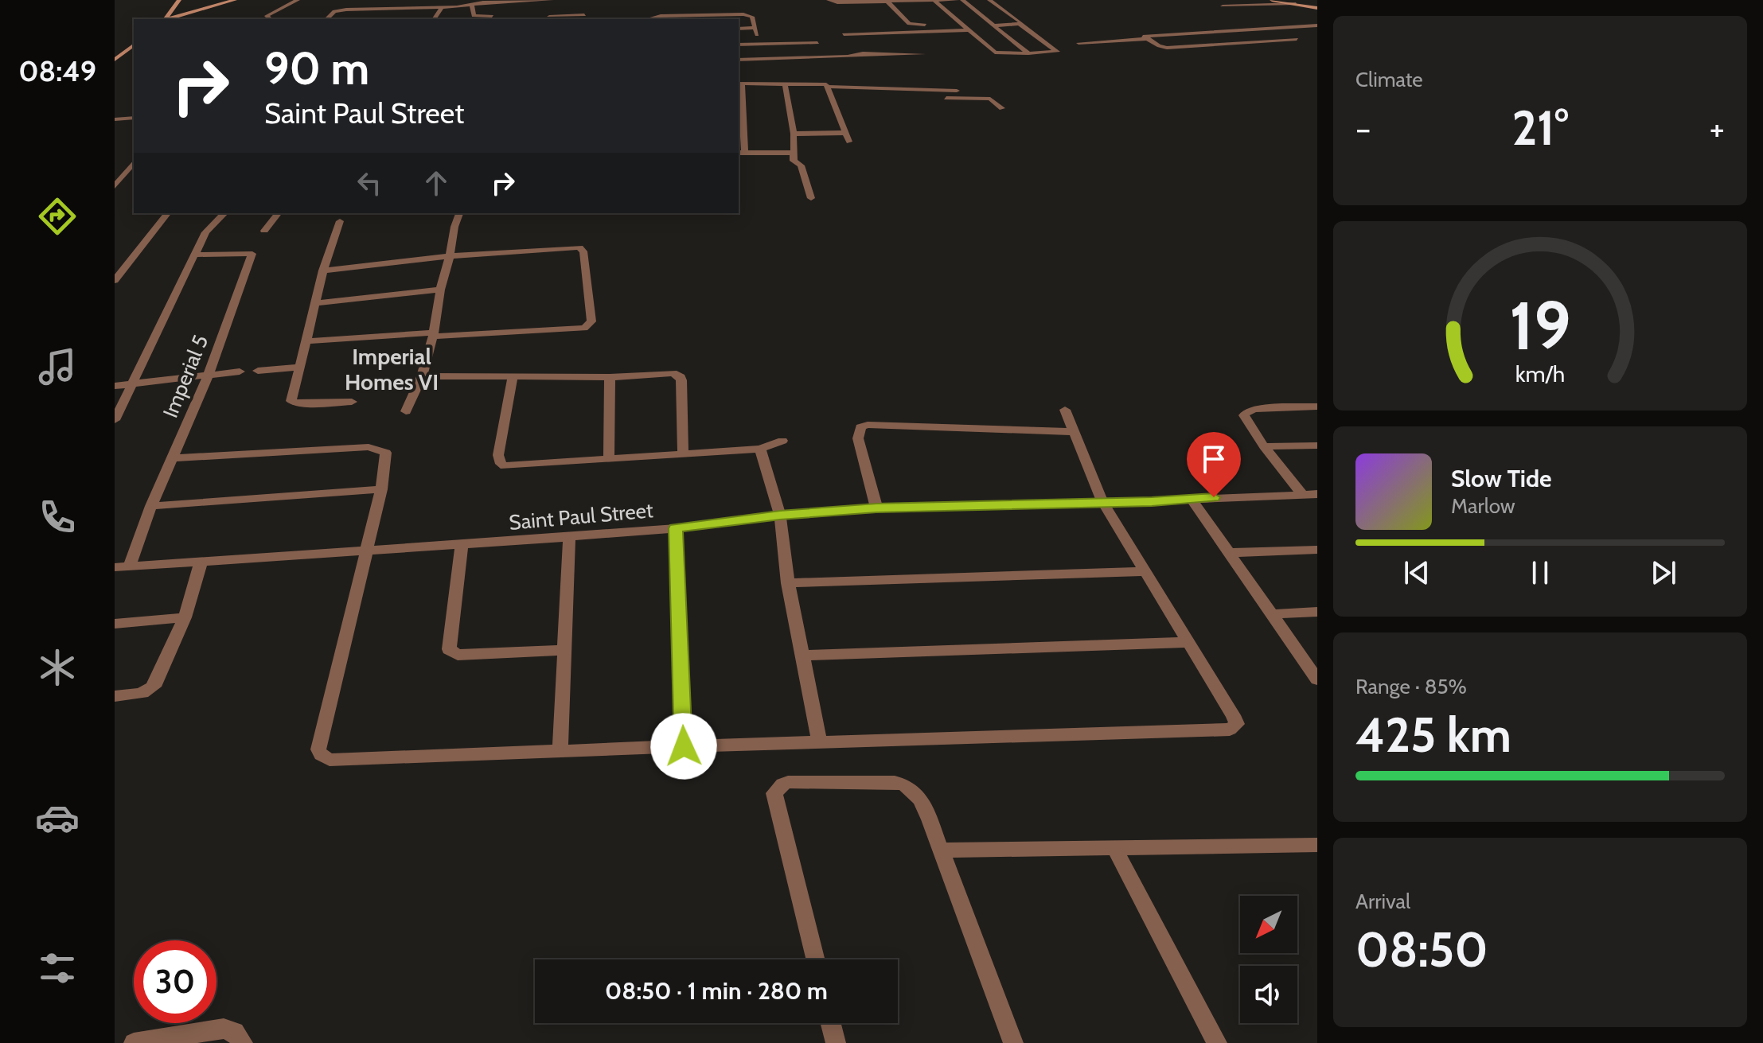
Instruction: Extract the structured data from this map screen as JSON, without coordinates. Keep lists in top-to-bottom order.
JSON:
{
  "streets": {
    "street": ["Imperial 5", "Saint Paul Street"]
  },
  "crossings": [
    ["Imperial 5", "Saint Paul Street"]
  ],
  "districts": ["Imperial Homes VI"],
  "north": "bottom left",
  "page": {
    "tabs": "08:49",
    "tile": [
      "Climate",
      ["Range · 85%", "425 km"],
      ["Arrival", "08:50"]
    ],
    "turn": ["90 m", "Saint Paul Street"],
    "heat": ["−", "21°", "+"],
    "song": ["Slow Tide", "Marlow"],
    "limit": "30",
    "trip": "08:50 · 1 min · 280 m",
    "gauge": ["19", "km/h"]
  }
}
